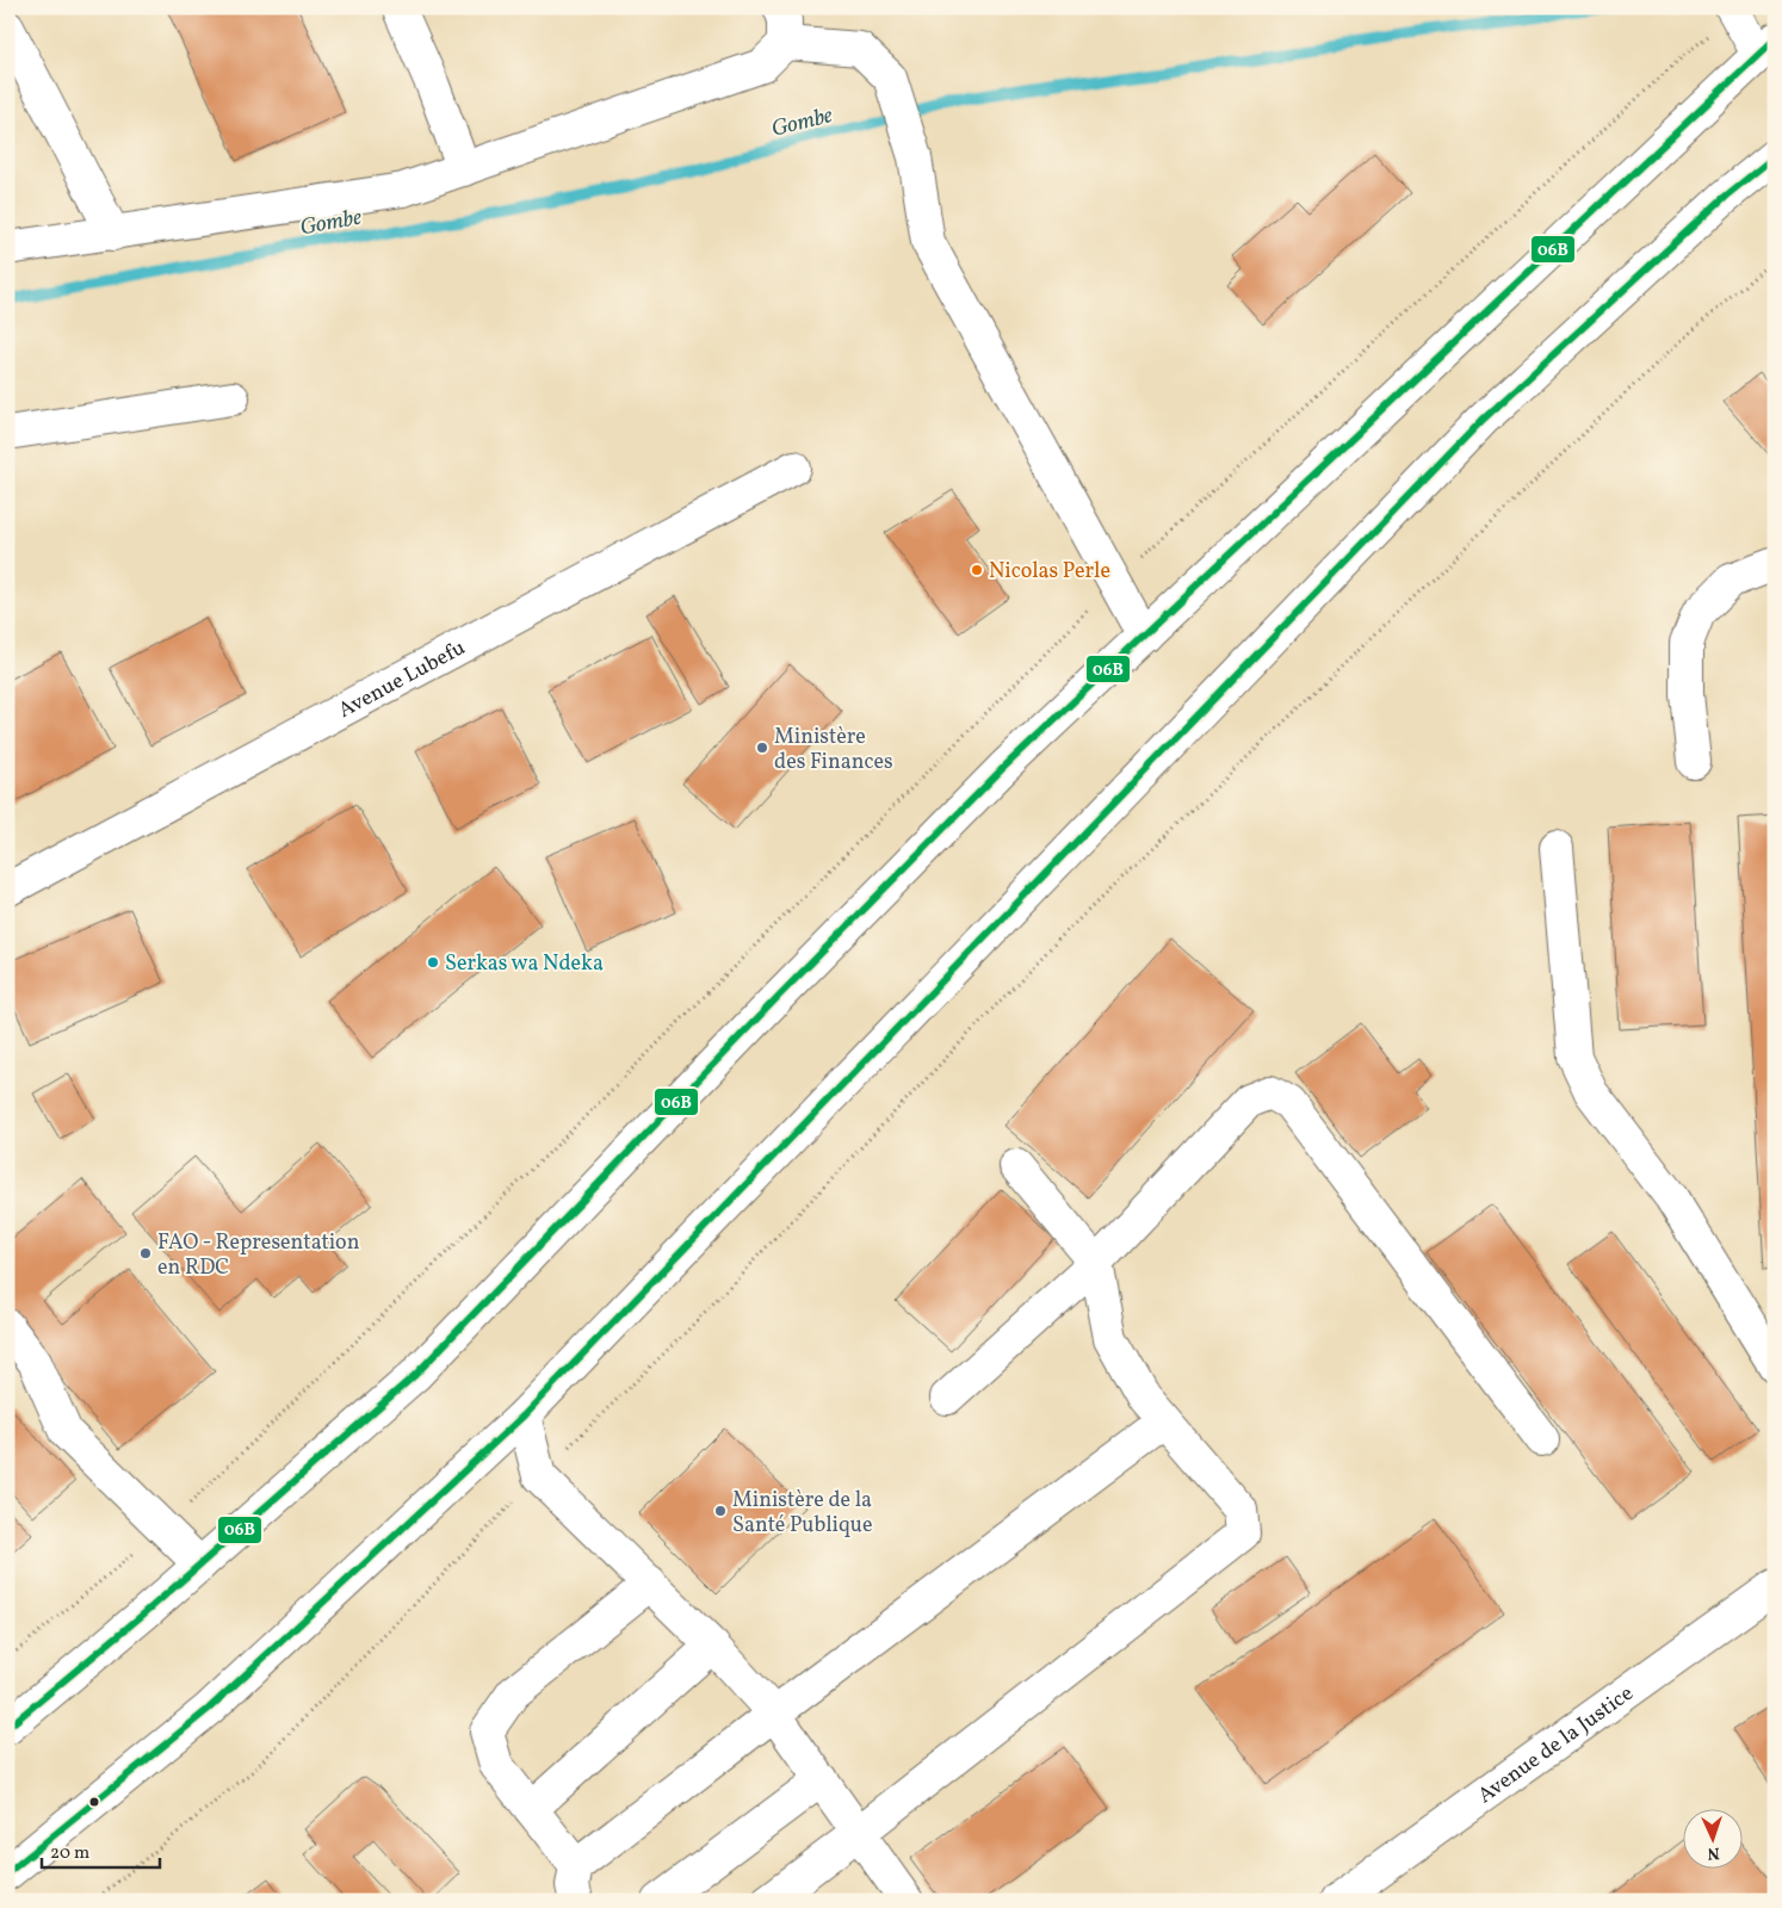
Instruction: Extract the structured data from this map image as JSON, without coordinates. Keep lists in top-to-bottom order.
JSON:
{
  "streets": {
    "main road": ["Avenue Lubefu", "Avenue de la Justice"]
  },
  "water": ["Gombe"],
  "places": [
    "Nicolas Perle",
    "Ministère des Finances",
    "Serkas wa Ndeka",
    "FAO - Representation en RDC",
    "Ministère de la Santé Publique"
  ],
  "lines": ["transit line 06B"],
  "scale_bar": "20 m",
  "north": "bottom"
}
